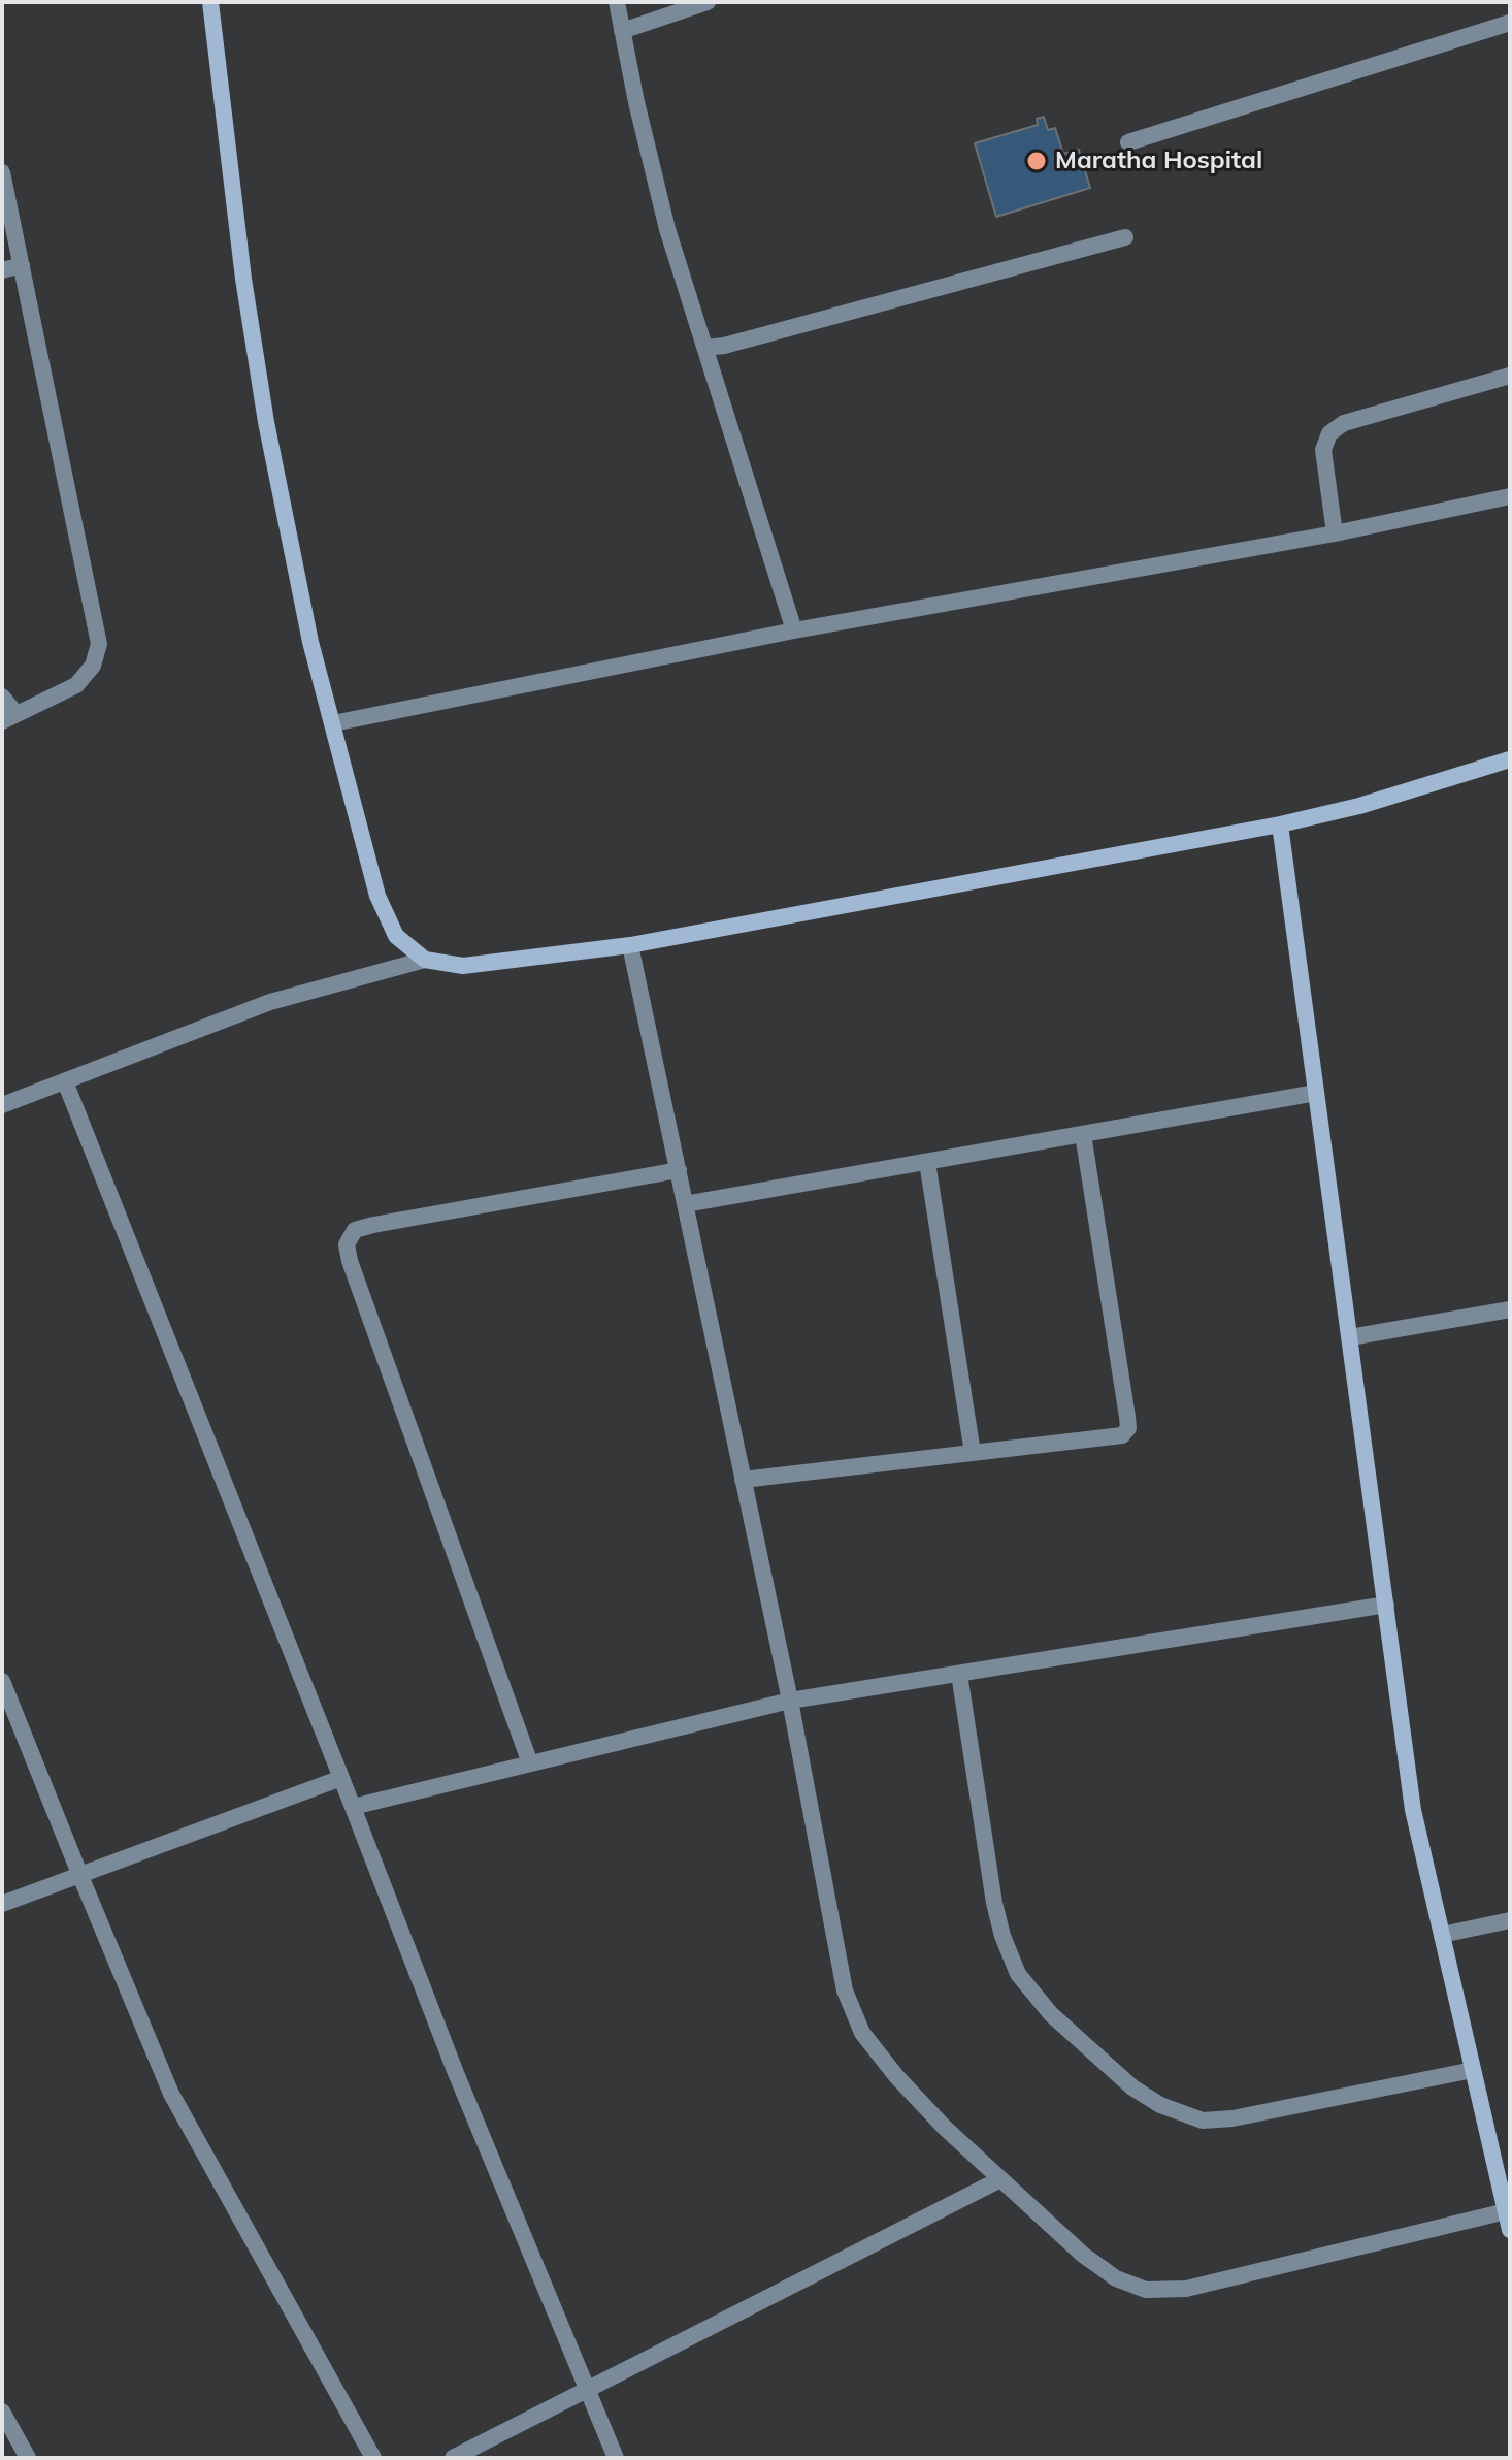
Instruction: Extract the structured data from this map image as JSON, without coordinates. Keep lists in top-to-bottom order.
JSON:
{
  "places": ["Maratha Hospital"]
}
